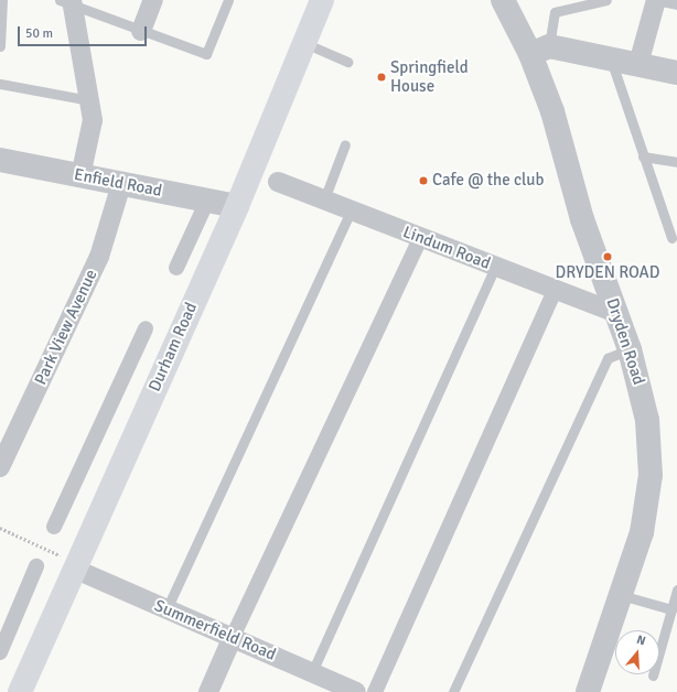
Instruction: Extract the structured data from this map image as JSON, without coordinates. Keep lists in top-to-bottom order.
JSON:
{
  "streets": {
    "main road": ["Durham Road"],
    "street": [
      "Enfield Road",
      "Lindum Road",
      "Park View Avenue",
      "Dryden Road",
      "Summerfield Road"
    ]
  },
  "crossings": [
    ["Enfield Road", "Park View Avenue"],
    ["Enfield Road", "Durham Road"],
    ["Lindum Road", "Dryden Road"],
    ["Durham Road", "Summerfield Road"]
  ],
  "places": ["Springfield House", "Cafe @ the club", "DRYDEN ROAD"],
  "scale_bar": "50 m",
  "north": "top"
}
